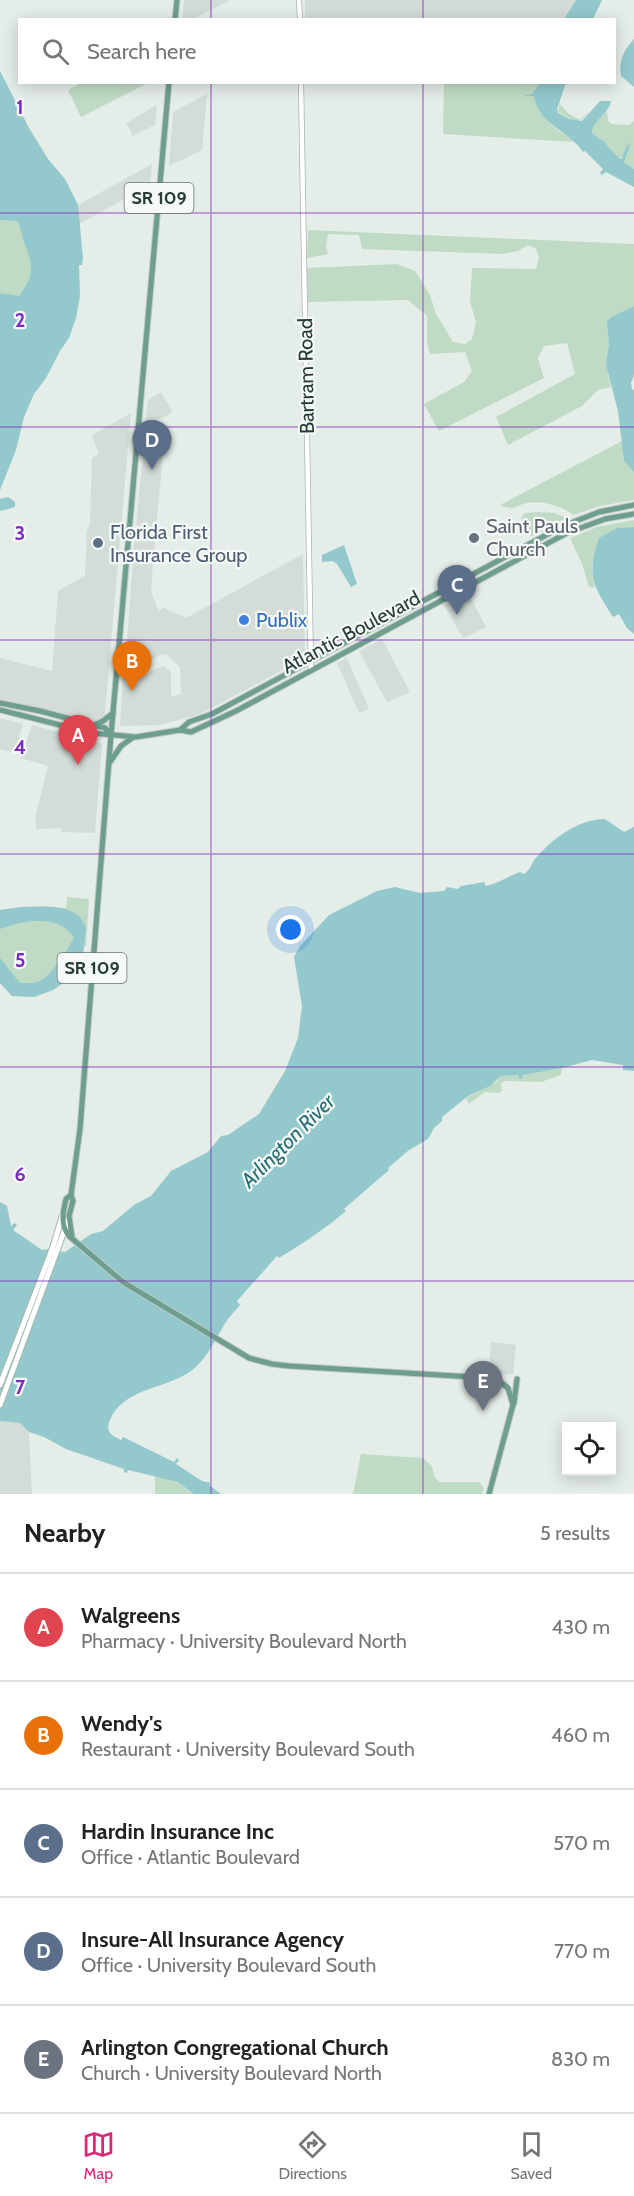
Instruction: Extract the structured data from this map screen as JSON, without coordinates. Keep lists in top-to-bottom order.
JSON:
{
  "streets": {
    "main road": ["SR 109", "Atlantic Boulevard"],
    "street": ["Bartram Road"]
  },
  "crossings": [
    ["SR 109", "Atlantic Boulevard"],
    ["Bartram Road", "Atlantic Boulevard"]
  ],
  "water": ["Arlington River"],
  "places": ["Saint Pauls Church", "Florida First Insurance Group", "Publix"],
  "page": {
    "search": "Search here",
    "pins": [
      "D",
      "C",
      "B",
      "A",
      "E"
    ],
    "heading": ["Nearby", "5 results"],
    "list": [
      {
        "mark": "A",
        "name": "Walgreens",
        "note": "Pharmacy · University Boulevard North",
        "value": "430 m"
      },
      {
        "mark": "B",
        "name": "Wendy's",
        "note": "Restaurant · University Boulevard South",
        "value": "460 m"
      },
      {
        "mark": "C",
        "name": "Hardin Insurance Inc",
        "note": "Office · Atlantic Boulevard",
        "value": "570 m"
      },
      {
        "mark": "D",
        "name": "Insure-All Insurance Agency",
        "note": "Office · University Boulevard South",
        "value": "770 m"
      },
      {
        "mark": "E",
        "name": "Arlington Congregational Church",
        "note": "Church · University Boulevard North",
        "value": "830 m"
      }
    ],
    "nav": ["Map", "Directions", "Saved"]
  },
  "grid": {
    "rows": [
      "1",
      "2",
      "3",
      "4",
      "5",
      "6",
      "7"
    ]
  }
}
